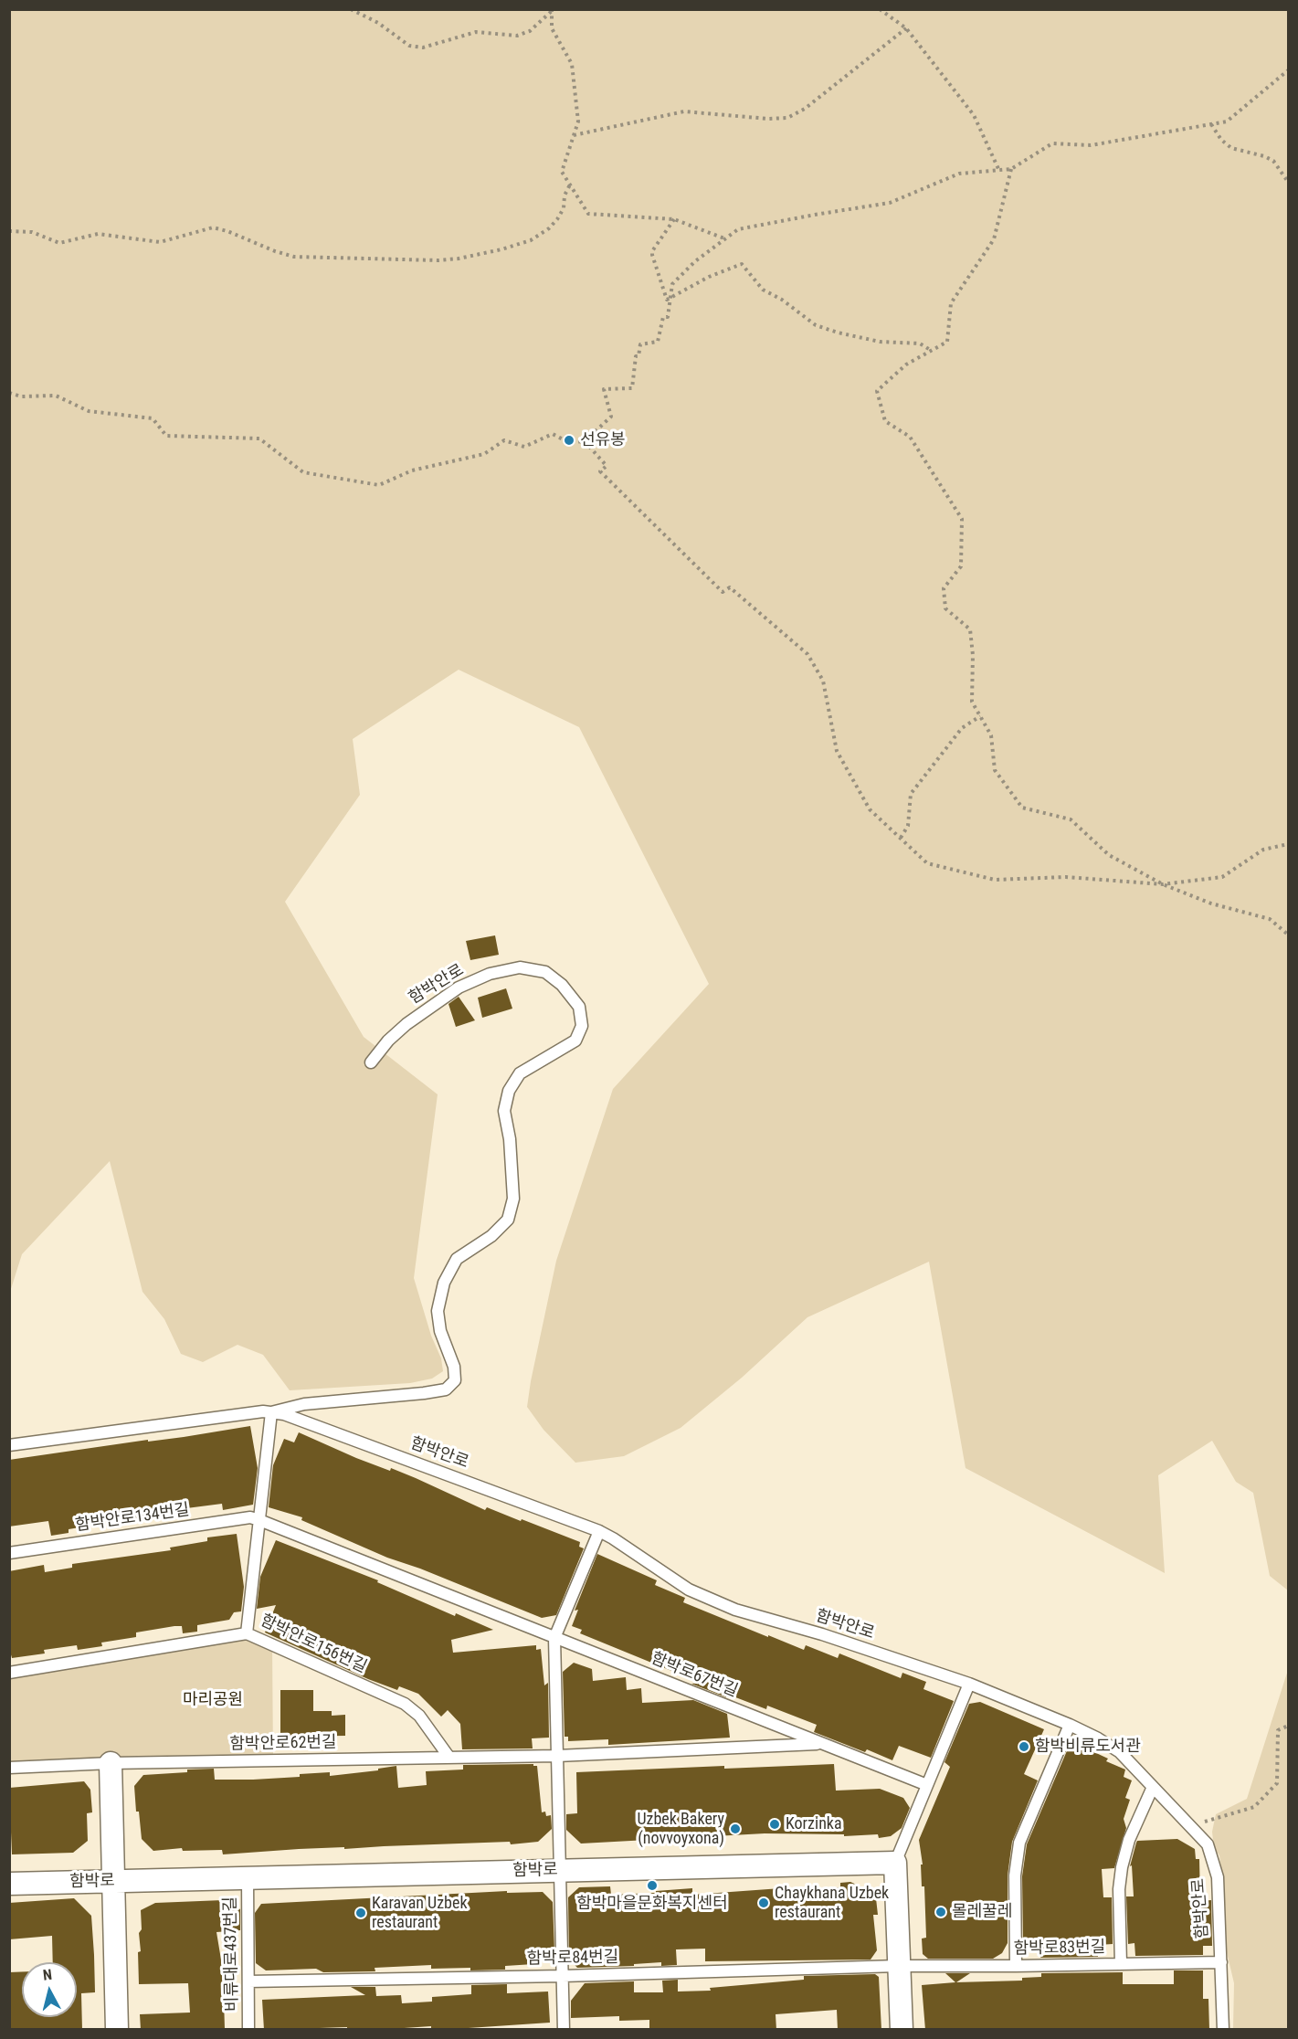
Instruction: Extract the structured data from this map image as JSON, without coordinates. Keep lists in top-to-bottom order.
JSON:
{
  "streets": {
    "street": ["함박로"],
    "lane": [
      "함박안로",
      "함박안로134번길",
      "함박안로156번길",
      "함박로67번길",
      "함박안로62번길",
      "함박로83번길",
      "비류대로437번길",
      "함박로84번길"
    ]
  },
  "crossings": [
    ["함박안로", "함박안로156번길"],
    ["함박안로", "함박로83번길"],
    ["함박안로134번길", "함박안로156번길"],
    ["함박안로156번길", "함박안로62번길"],
    ["함박로67번길", "함박안로62번길"],
    ["함박로", "비류대로437번길"],
    ["함박로83번길", "함박로84번길"],
    ["비류대로437번길", "함박로84번길"]
  ],
  "parks": ["마리공원"],
  "places": [
    "선유봉",
    "함박비류도서관",
    "Korzinka",
    "Uzbek Bakery (novvoyxona)",
    "함박마을문화복지센터",
    "Chaykhana Uzbek restaurant",
    "몰레꿀레",
    "Karavan Uzbek restaurant"
  ],
  "north": "top"
}
